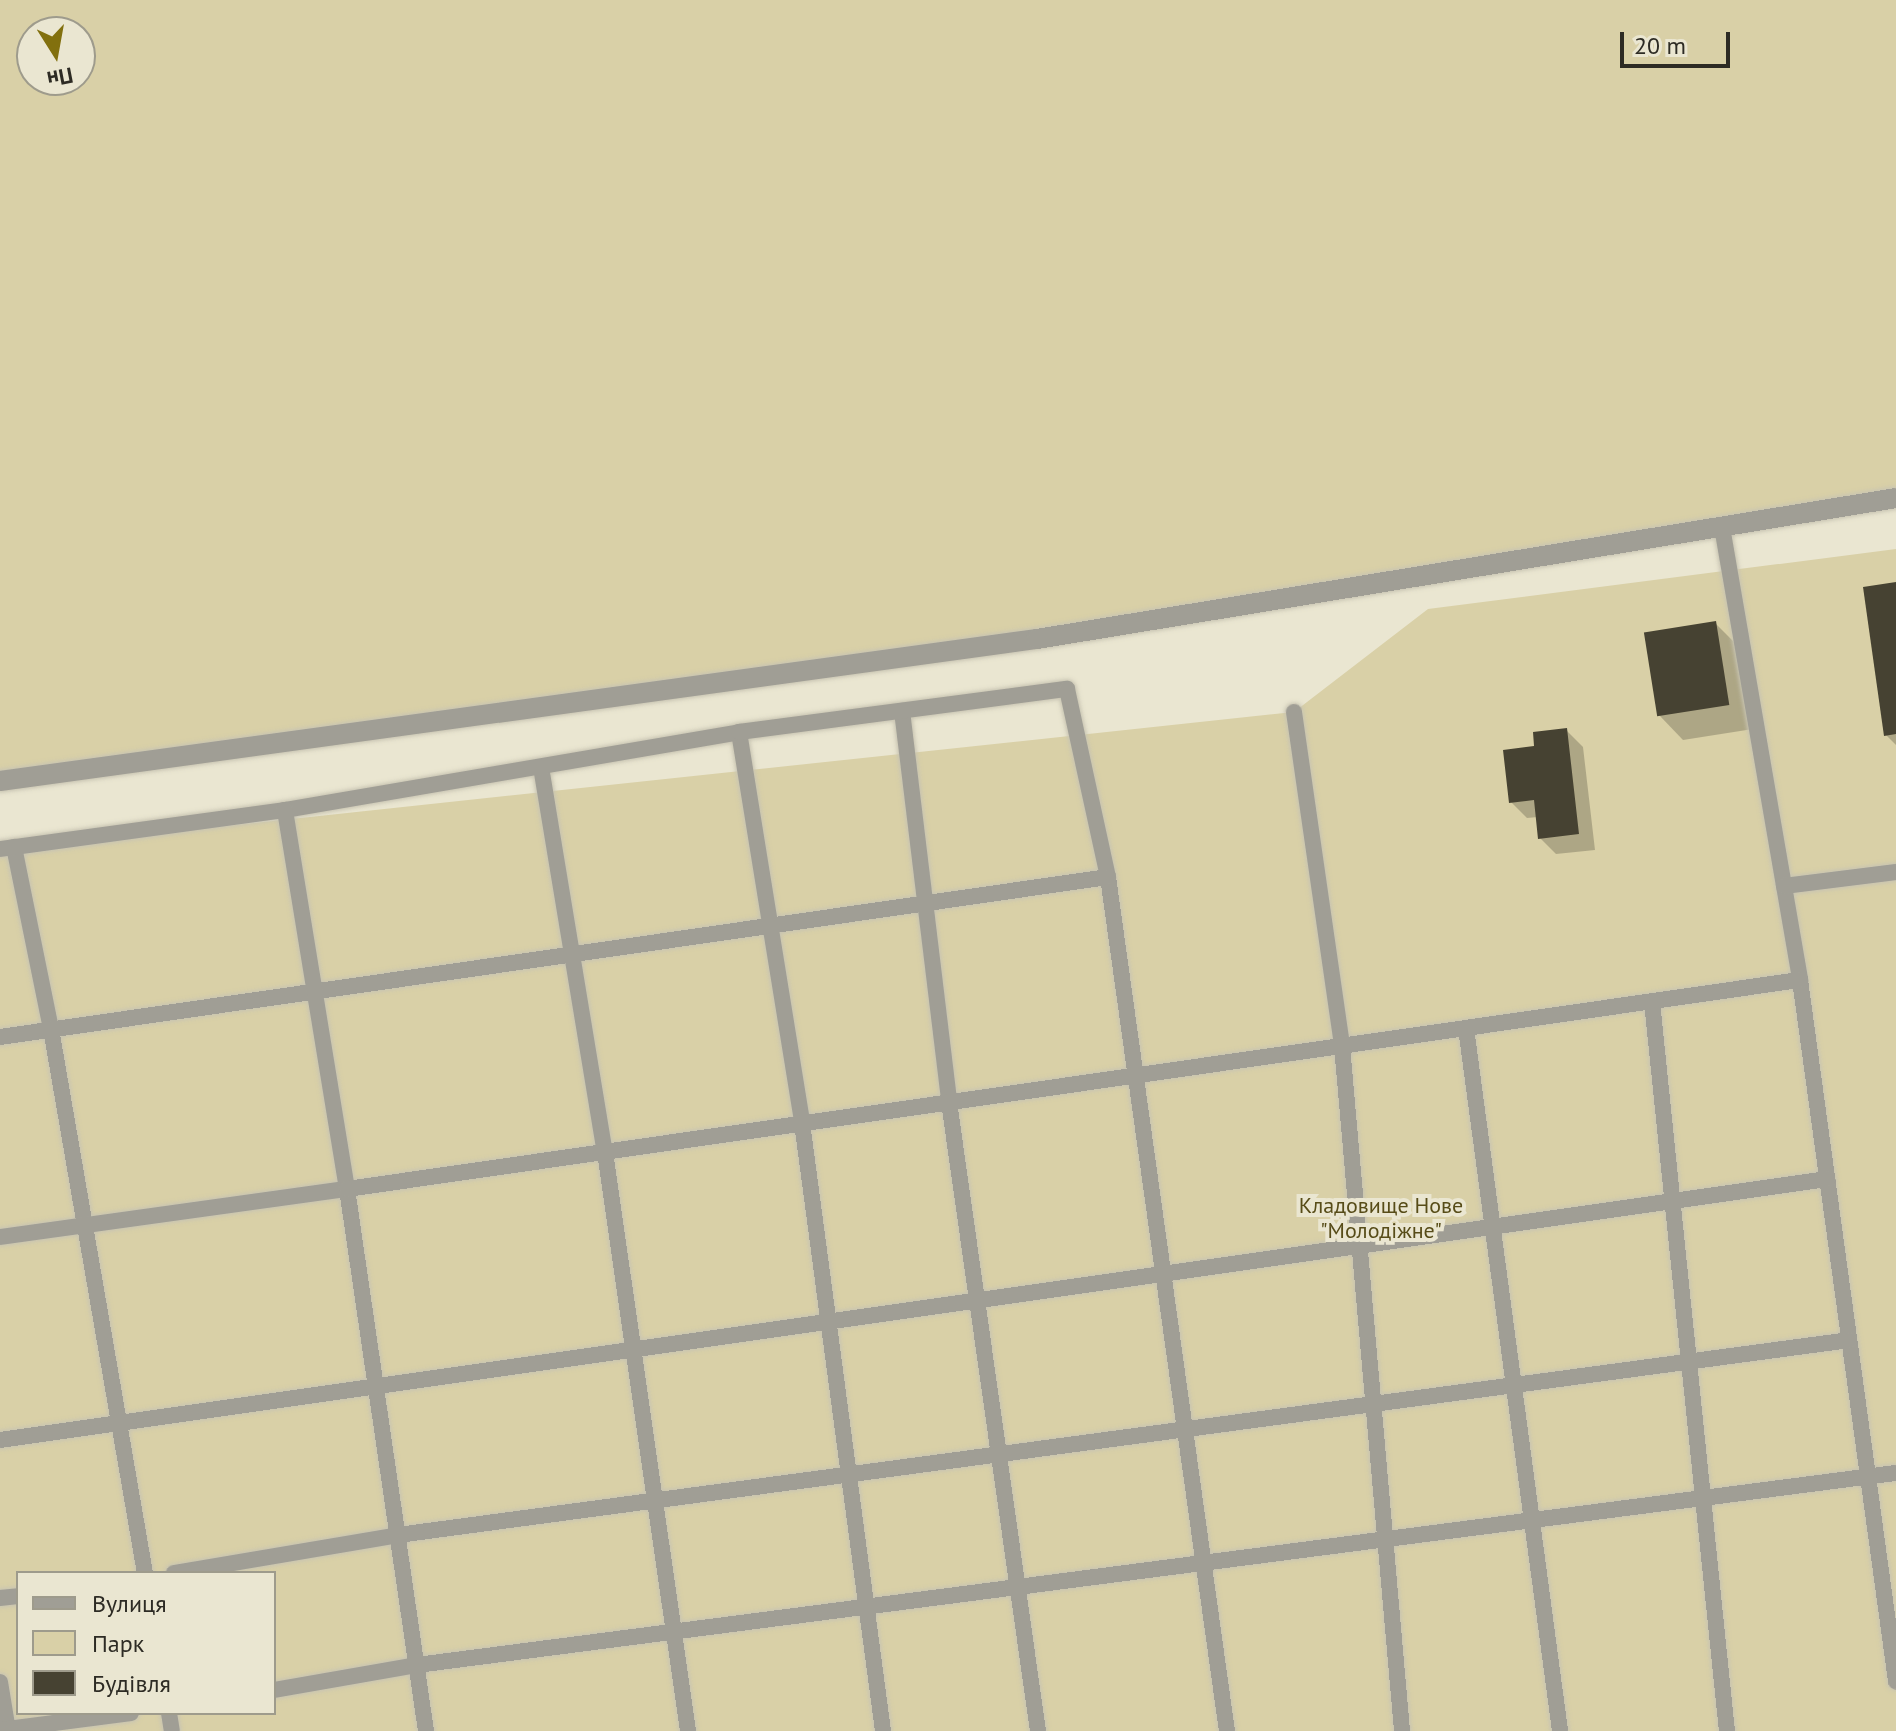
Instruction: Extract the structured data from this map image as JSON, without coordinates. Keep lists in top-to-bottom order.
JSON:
{
  "parks": ["Кладовище Нове \"Молодіжне\""],
  "legend": ["Вулиця", "Парк", "Будівля"],
  "scale_bar": "20 m",
  "north": "bottom"
}
